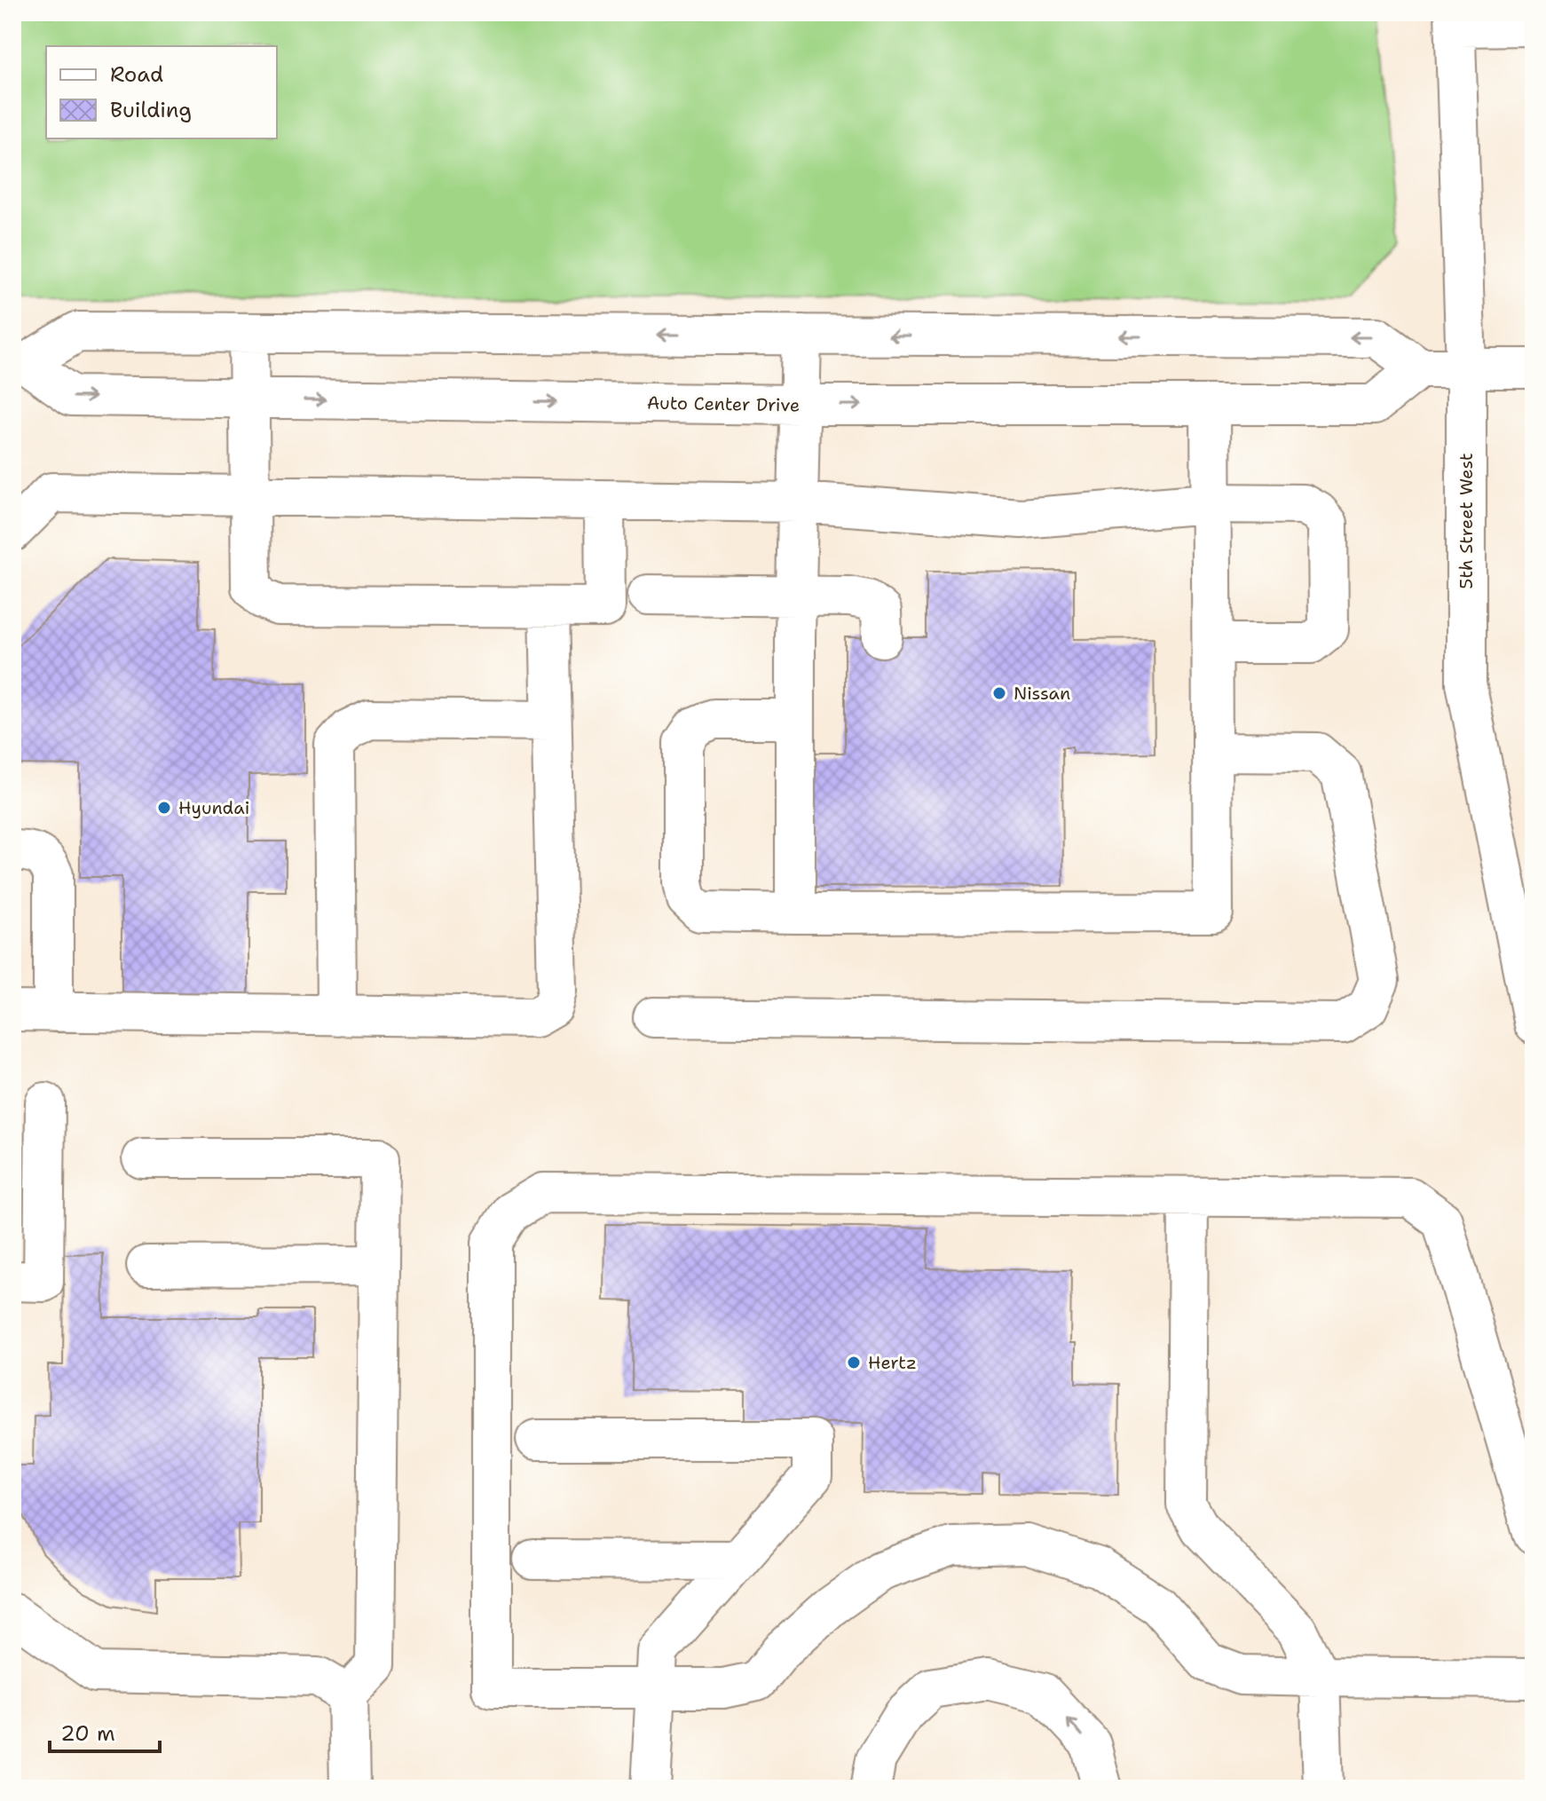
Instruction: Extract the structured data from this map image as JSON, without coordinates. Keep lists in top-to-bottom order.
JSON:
{
  "streets": {
    "street": ["Auto Center Drive", "5th Street West"]
  },
  "places": ["Nissan", "Hyundai", "Hertz"],
  "legend": ["Road", "Building"],
  "scale_bar": "20 m"
}
